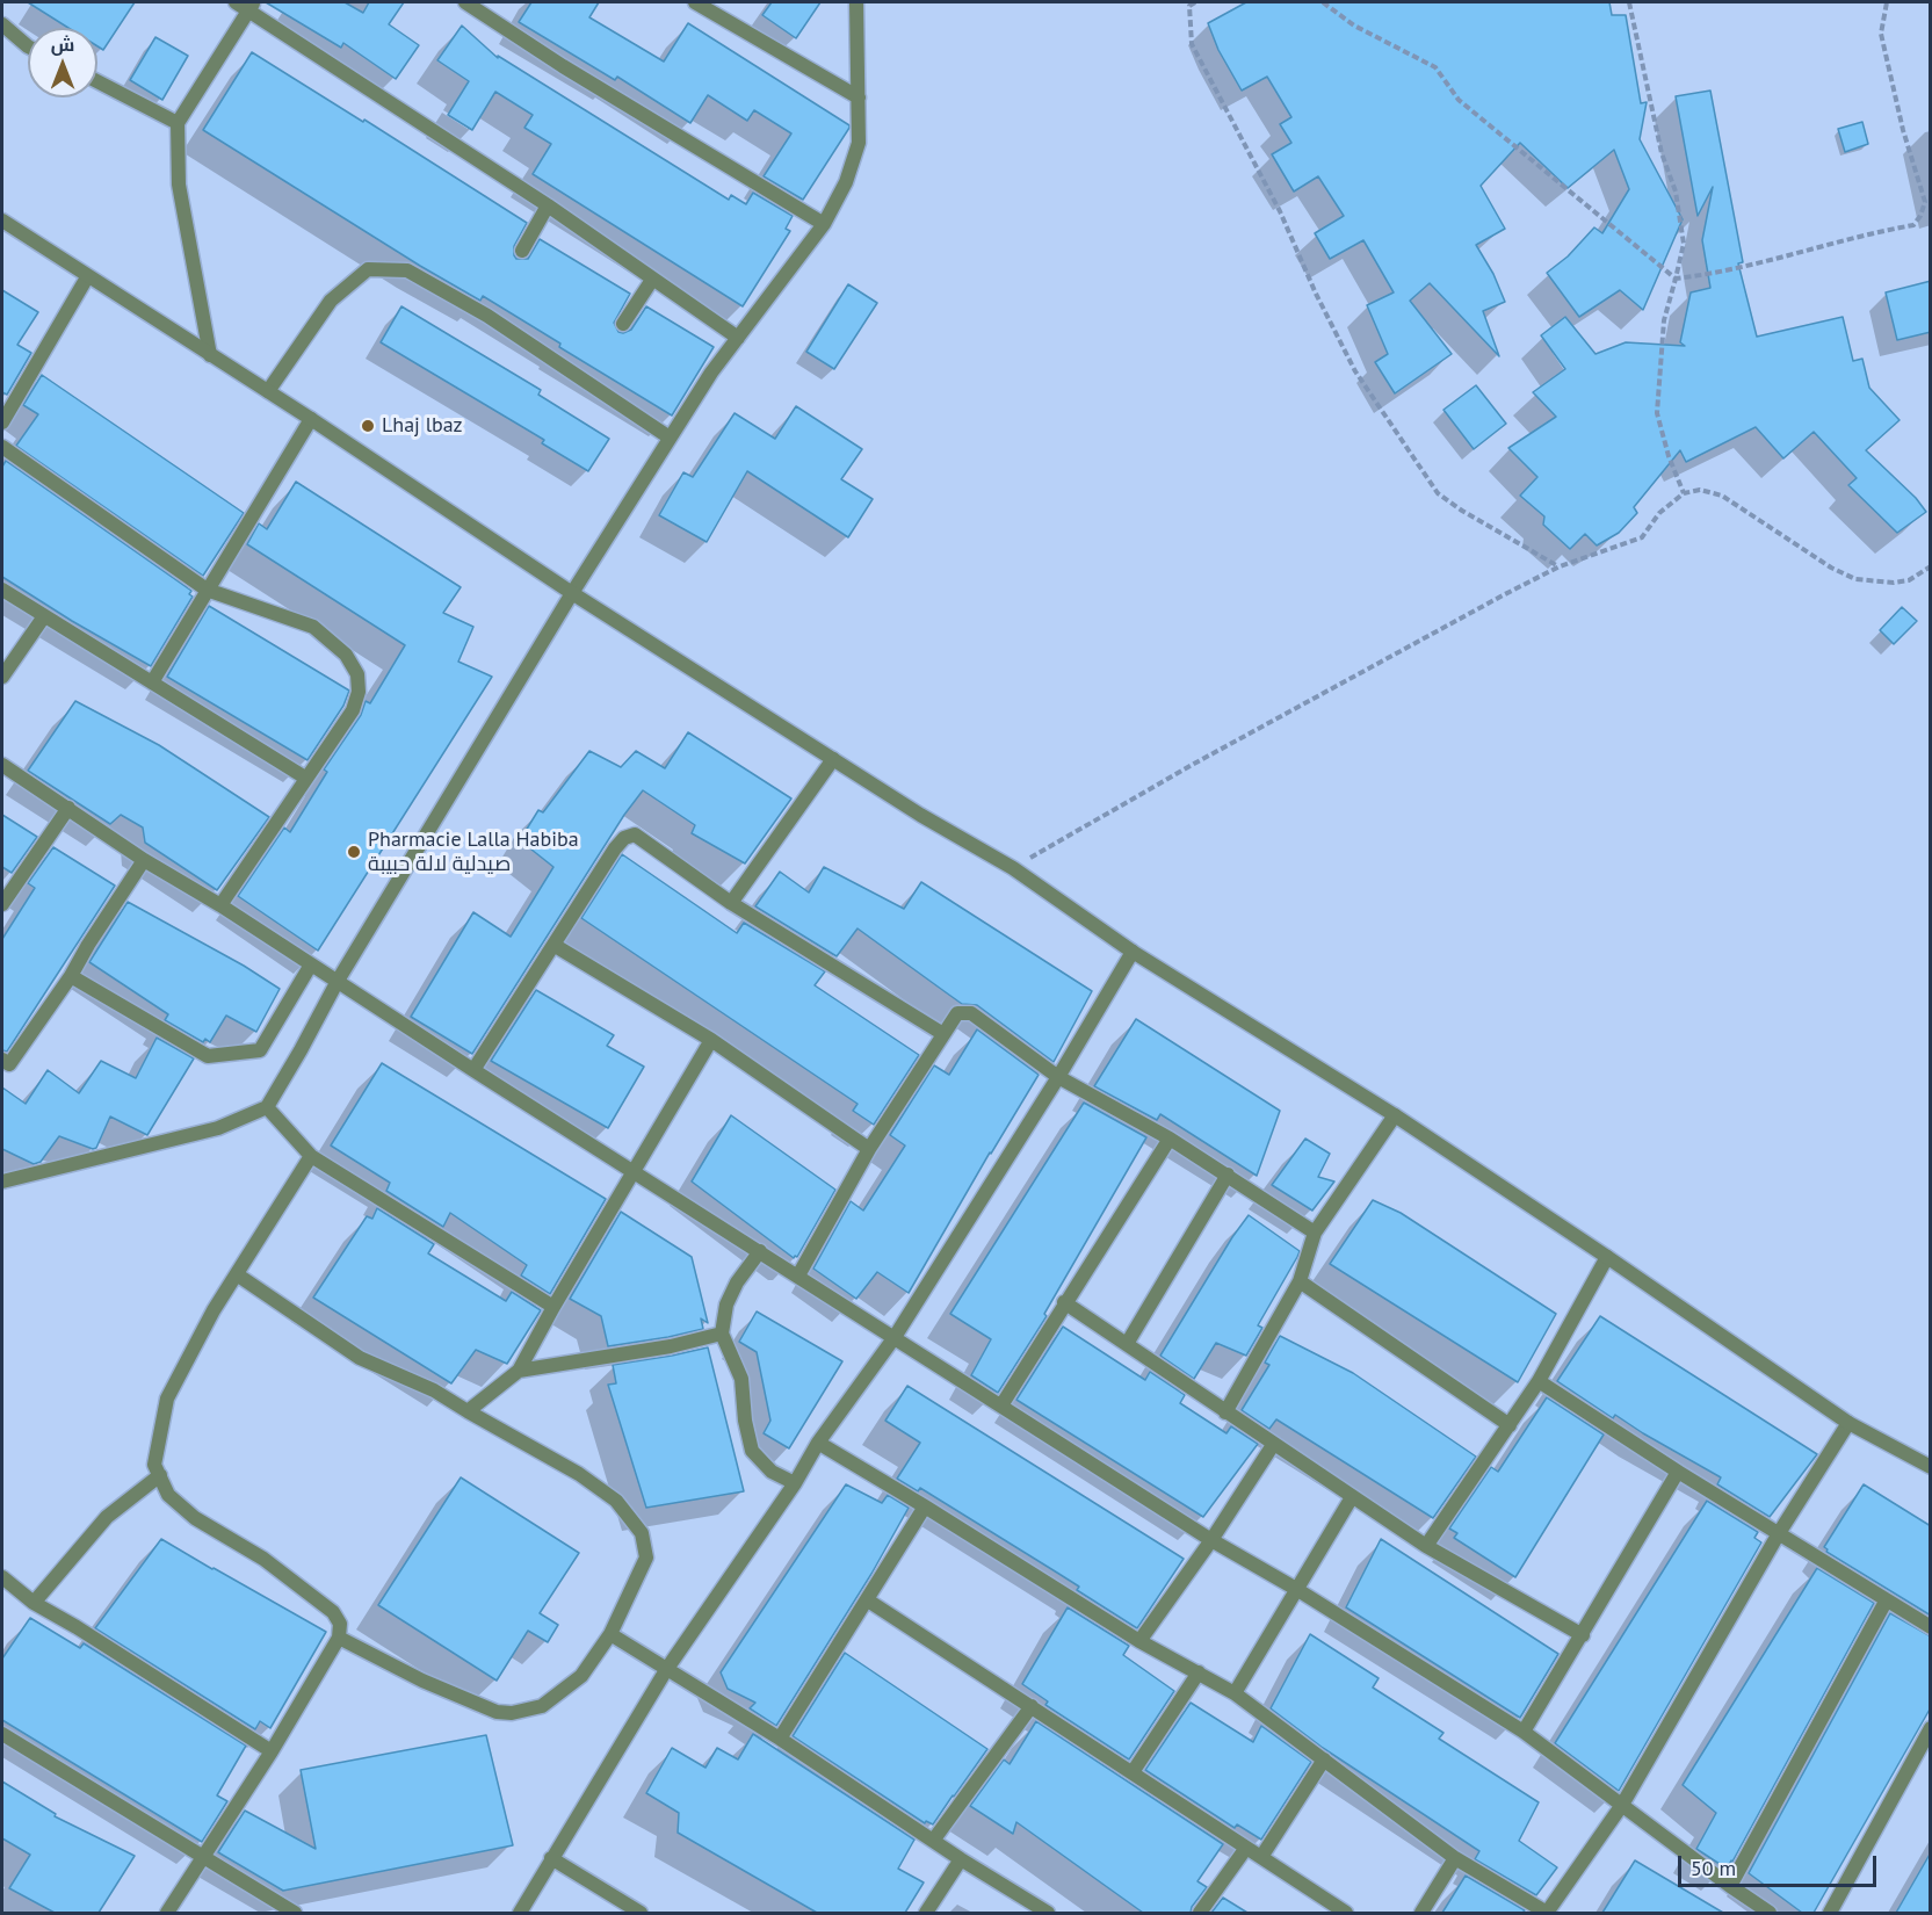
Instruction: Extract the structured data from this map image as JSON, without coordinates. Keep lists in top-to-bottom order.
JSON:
{
  "places": ["Lhaj lbaz", "Pharmacie Lalla Habiba صيدلية لالة حبيبة"],
  "scale_bar": "50 m",
  "north": "top"
}
